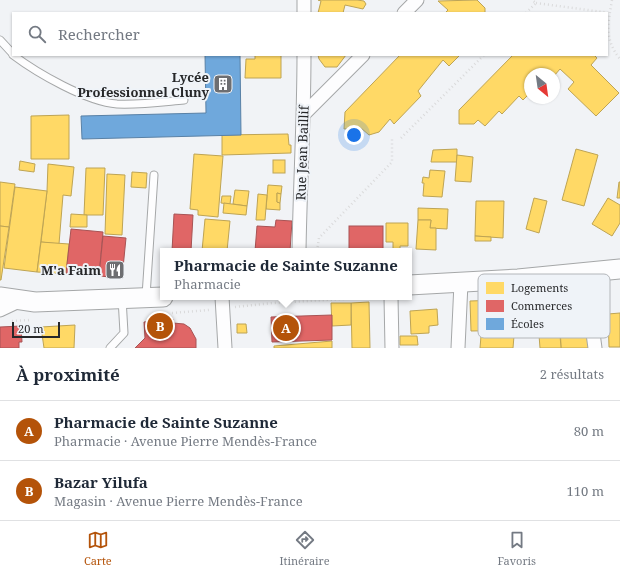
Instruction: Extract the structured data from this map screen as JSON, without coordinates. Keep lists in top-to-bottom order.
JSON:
{
  "streets": {
    "street": ["Rue Jean Baillif"]
  },
  "places": {
    "building": ["Lycée Professionnel Cluny"],
    "restaurant": ["M'a Faim"]
  },
  "legend": ["Logements", "Commerces", "Écoles"],
  "scale_bar": "20 m",
  "north": "bottom right",
  "page": {
    "search": "Rechercher",
    "popup": ["Pharmacie de Sainte Suzanne", "Pharmacie"],
    "pins": ["B", "A"],
    "scale": "20 m",
    "heading": ["À proximité", "2 résultats"],
    "list": [
      {
        "mark": "A",
        "name": "Pharmacie de Sainte Suzanne",
        "note": "Pharmacie · Avenue Pierre Mendès-France",
        "value": "80 m"
      },
      {
        "mark": "B",
        "name": "Bazar Yilufa",
        "note": "Magasin · Avenue Pierre Mendès-France",
        "value": "110 m"
      }
    ],
    "nav": ["Carte", "Itinéraire", "Favoris"]
  }
}
